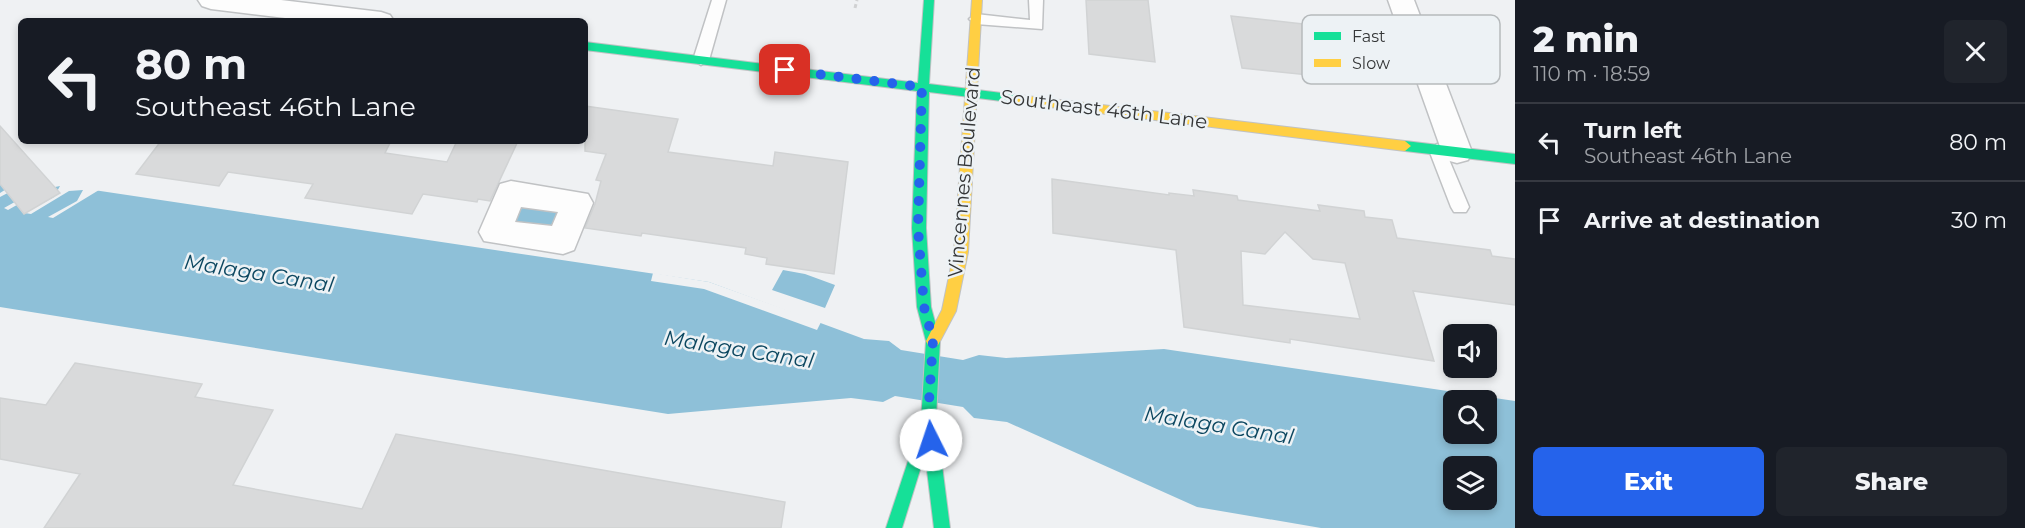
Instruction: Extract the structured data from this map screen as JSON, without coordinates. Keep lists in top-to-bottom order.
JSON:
{
  "streets": {
    "street": ["Southeast 46th Lane", "Vincennes Boulevard"]
  },
  "crossings": [
    ["Southeast 46th Lane", "Vincennes Boulevard"]
  ],
  "water": ["Malaga Canal"],
  "legend": ["Fast", "Slow"],
  "page": {
    "heading": ["2 min", "110 m · 18:59"],
    "turn": ["80 m", "Southeast 46th Lane"],
    "list": [
      {
        "name": "Turn left",
        "note": "Southeast 46th Lane",
        "value": "80 m"
      },
      {
        "name": "Arrive at destination",
        "value": "30 m"
      }
    ],
    "buttons": ["Exit", "Share"]
  }
}
